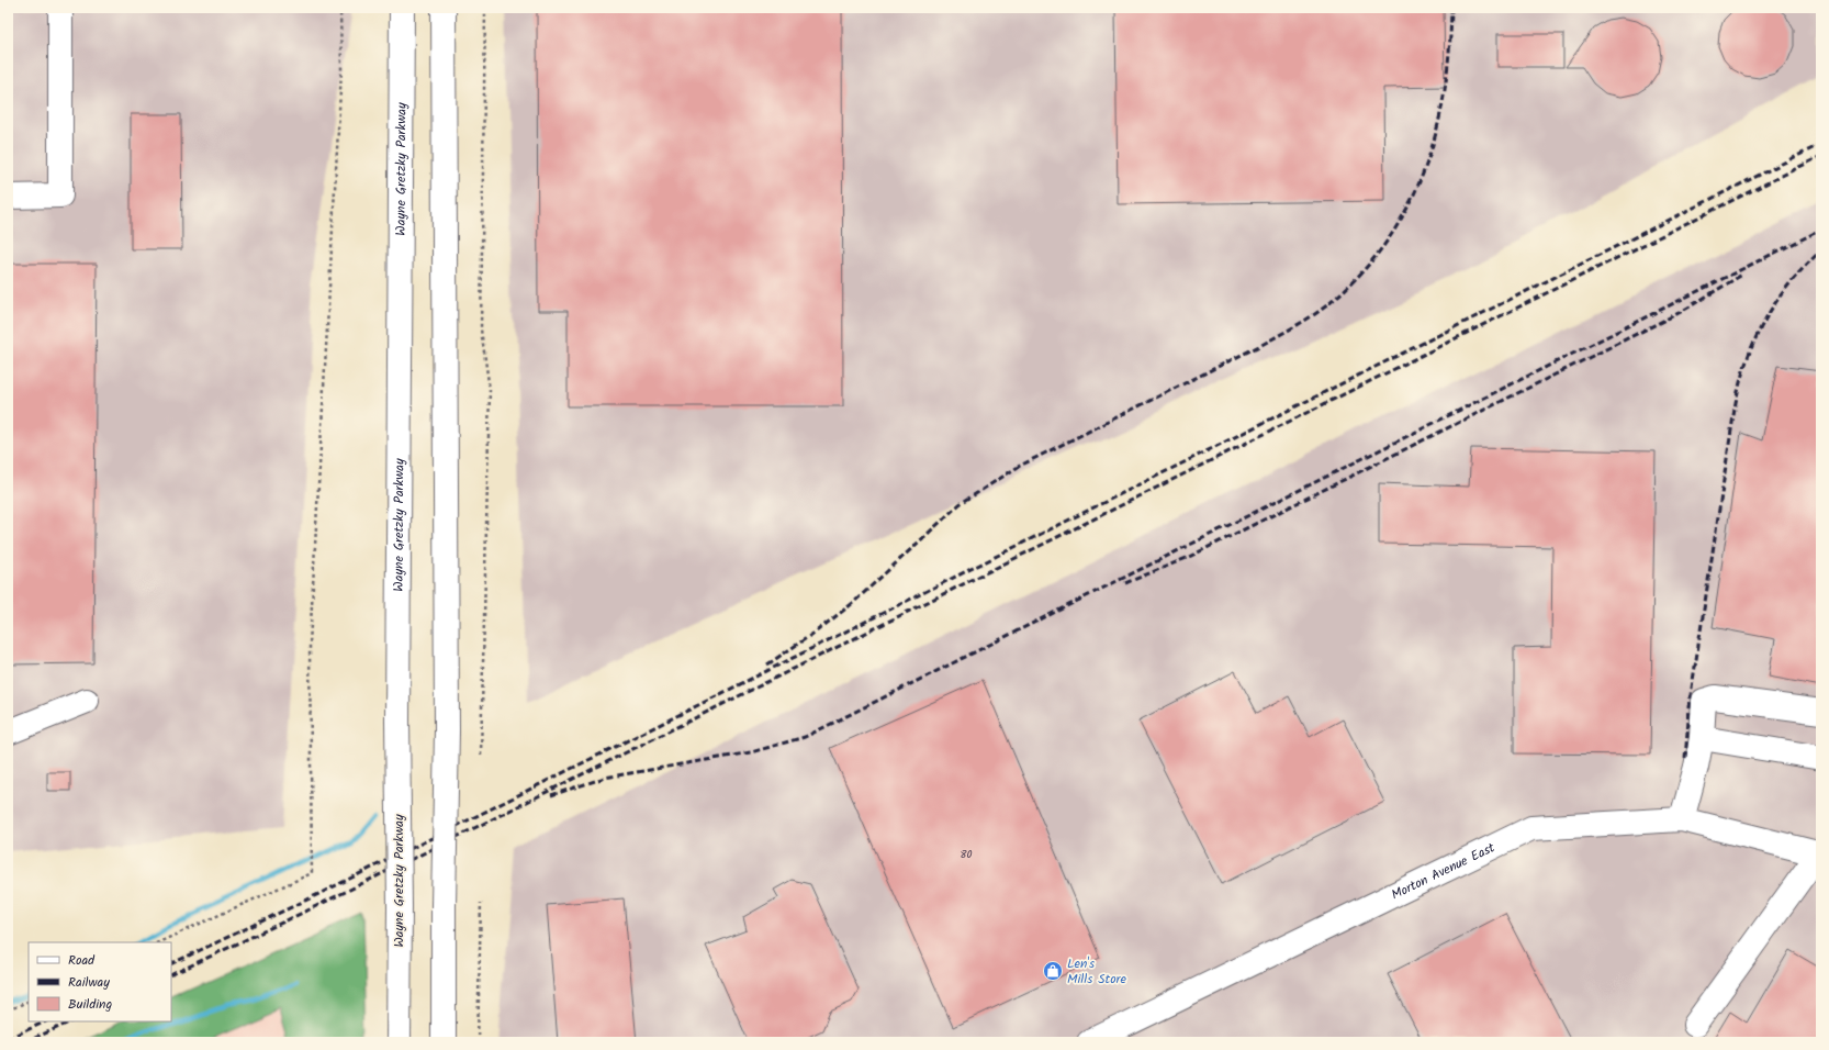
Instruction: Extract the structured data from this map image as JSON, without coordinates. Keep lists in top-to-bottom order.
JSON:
{
  "streets": {
    "main road": ["Wayne Gretzky Parkway", "Morton Avenue East"]
  },
  "places": {
    "shop": ["Len's Mills Store"]
  },
  "house_numbers": ["80"],
  "legend": ["Road", "Railway", "Building"]
}
